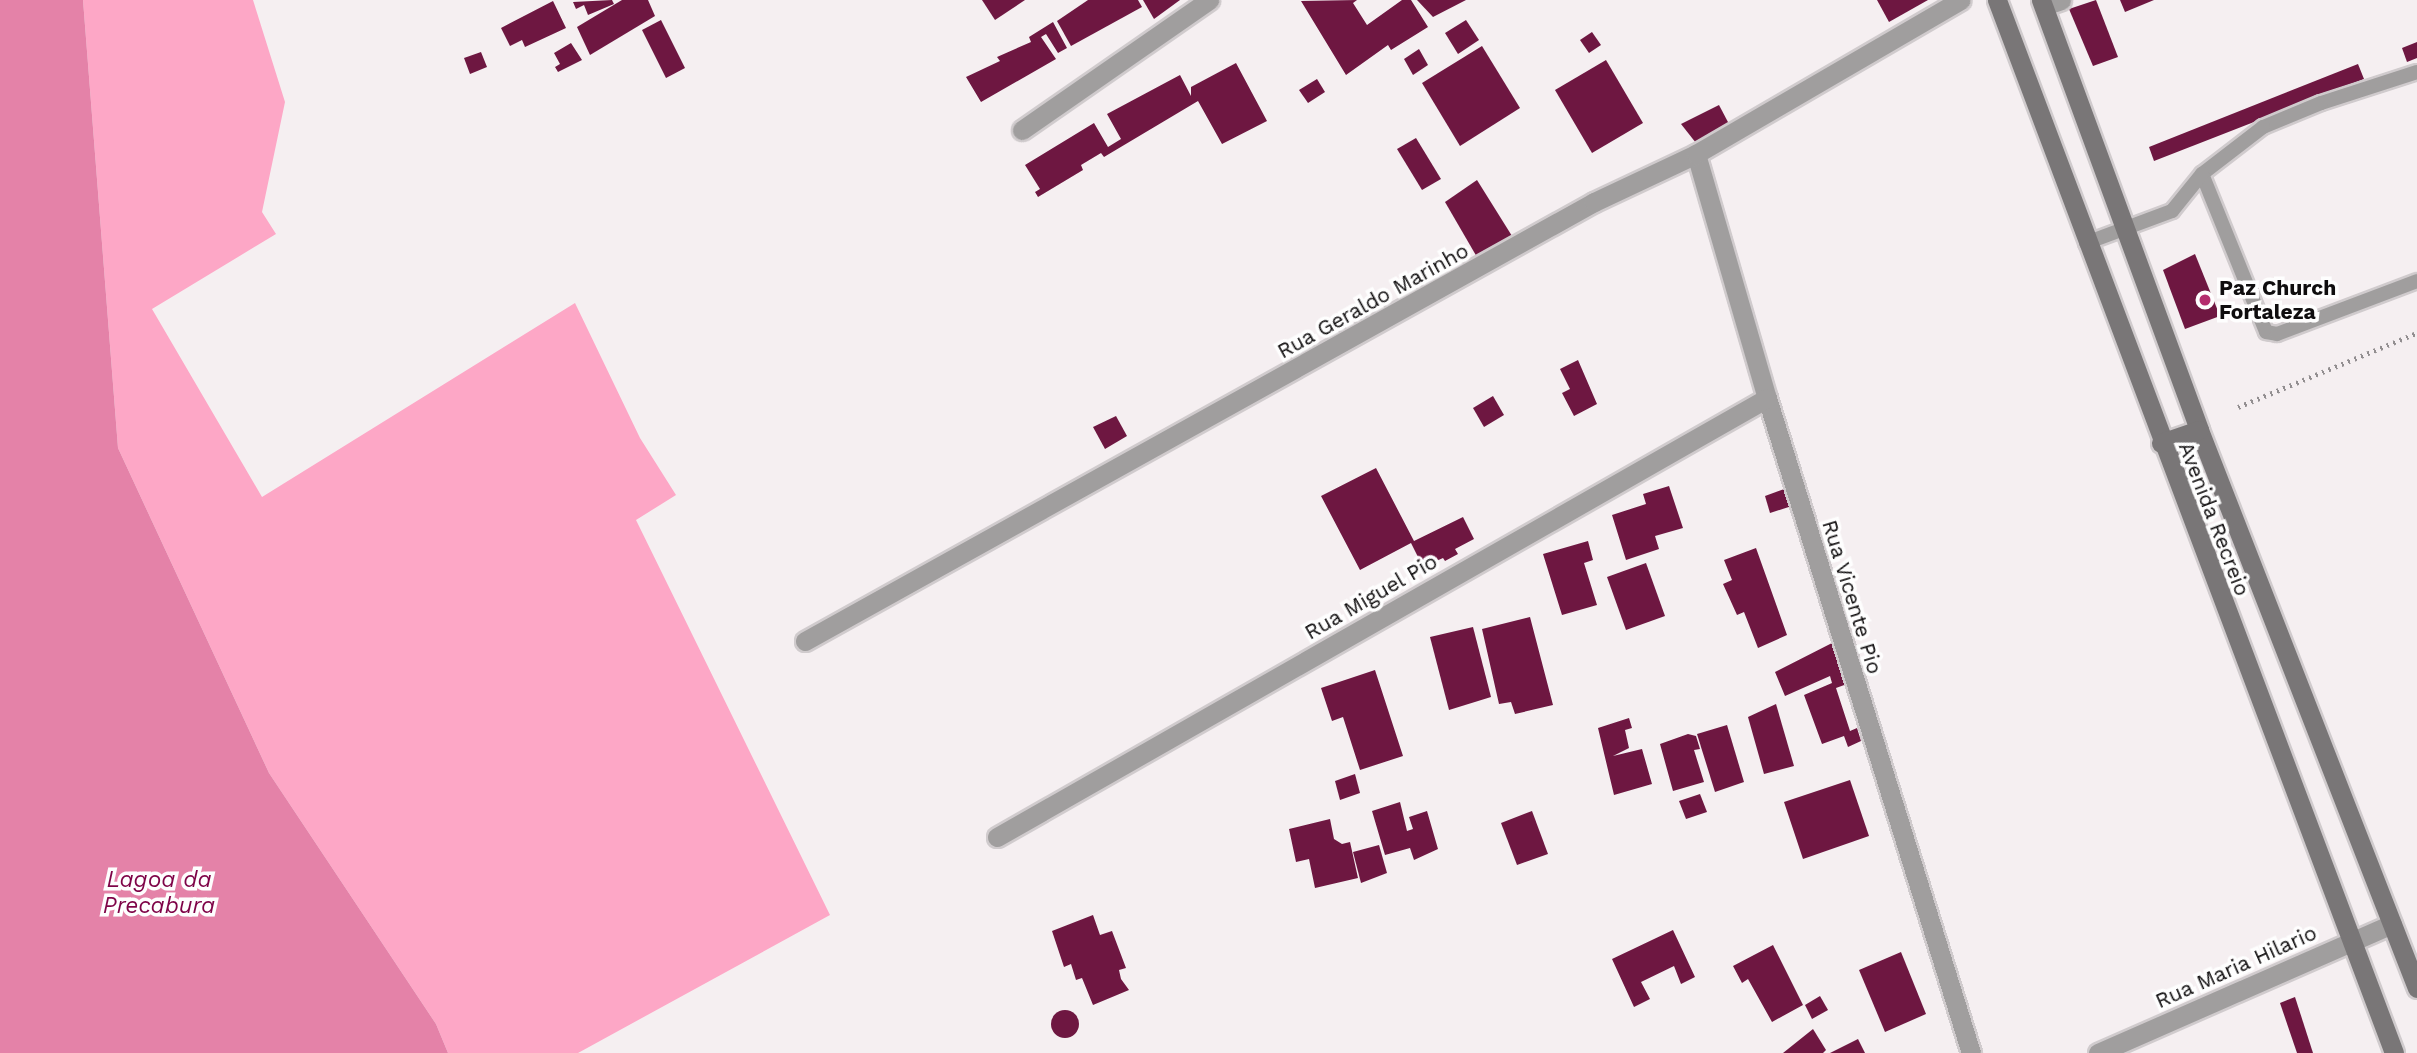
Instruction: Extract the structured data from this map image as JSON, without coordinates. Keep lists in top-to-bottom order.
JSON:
{
  "streets": {
    "main road": ["Avenida Recreio"],
    "street": [
      "Rua Geraldo Marinho",
      "Rua Miguel Pio",
      "Rua Vicente Pio",
      "Rua Maria Hilario"
    ]
  },
  "crossings": [
    ["Rua Geraldo Marinho", "Rua Vicente Pio"],
    ["Avenida Recreio", "Rua Maria Hilario"],
    ["Rua Miguel Pio", "Rua Vicente Pio"]
  ],
  "water": ["Lagoa da Precabura"],
  "places": ["Paz Church Fortaleza"]
}
